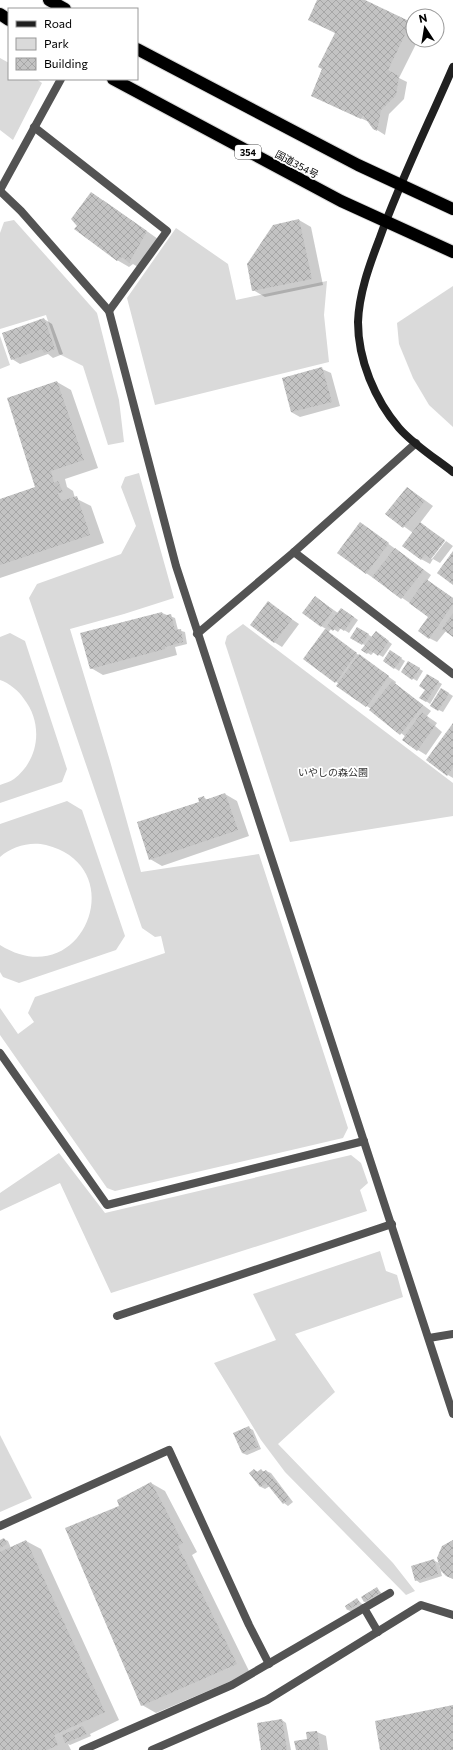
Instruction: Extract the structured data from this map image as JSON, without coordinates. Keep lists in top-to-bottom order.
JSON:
{
  "streets": {
    "highway": ["354", "国道354号"]
  },
  "parks": ["いやしの森公園"],
  "legend": ["Road", "Park", "Building"],
  "north": "top"
}
